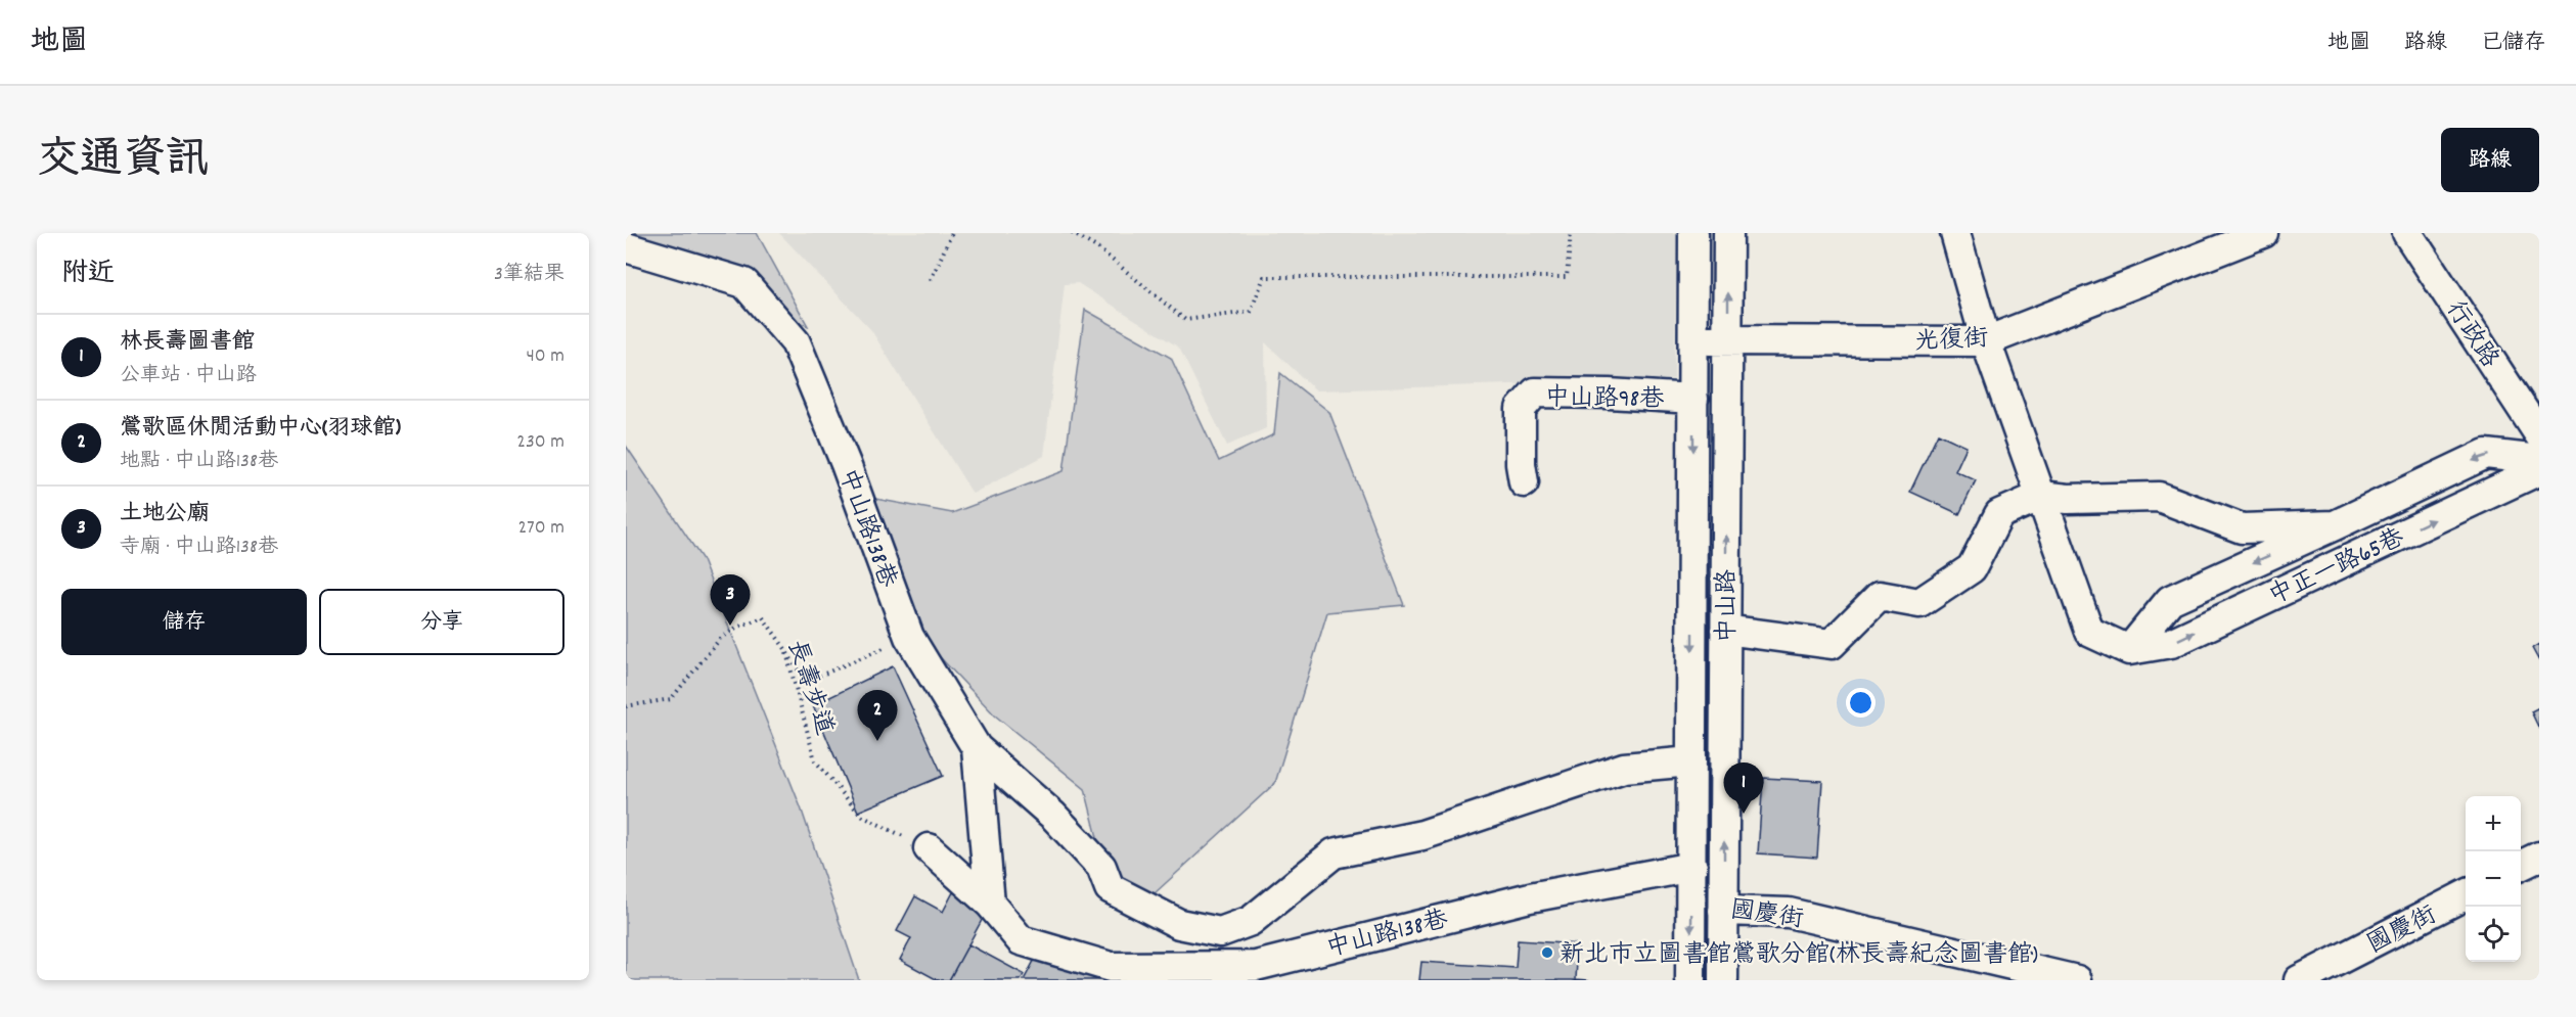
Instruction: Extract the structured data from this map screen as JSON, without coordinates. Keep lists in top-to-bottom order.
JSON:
{
  "streets": {
    "street": [
      "行政路",
      "光復街",
      "中山路98巷",
      "中山路138巷",
      "中正一路65巷",
      "中山路",
      "國慶街"
    ],
    "path": ["長壽步道"]
  },
  "crossings": [
    ["光復街", "中山路"],
    ["中山路98巷", "中山路"],
    ["中山路138巷", "中山路"],
    ["中山路138巷", "長壽步道"],
    ["中山路138巷", "國慶街"],
    ["中正一路65巷", "中山路"],
    ["中山路", "國慶街"]
  ],
  "places": ["新北市立圖書館鶯歌分館(林長壽紀念圖書館)"],
  "page": {
    "header": "地圖",
    "nav": ["地圖", "路線", "已儲存"],
    "title": "交通資訊",
    "buttons": [
      "路線",
      ["儲存", "分享"]
    ],
    "heading": ["附近", "3筆結果"],
    "list": [
      {
        "mark": "1",
        "name": "林長壽圖書館",
        "note": "公車站 · 中山路",
        "value": "40 m"
      },
      {
        "mark": "2",
        "name": "鶯歌區休閒活動中心(羽球館)",
        "note": "地點 · 中山路138巷",
        "value": "230 m"
      },
      {
        "mark": "3",
        "name": "土地公廟",
        "note": "寺廟 · 中山路138巷",
        "value": "270 m"
      }
    ],
    "pins": ["3", "2", "1"],
    "map_buttons": ["+", "−"]
  }
}
